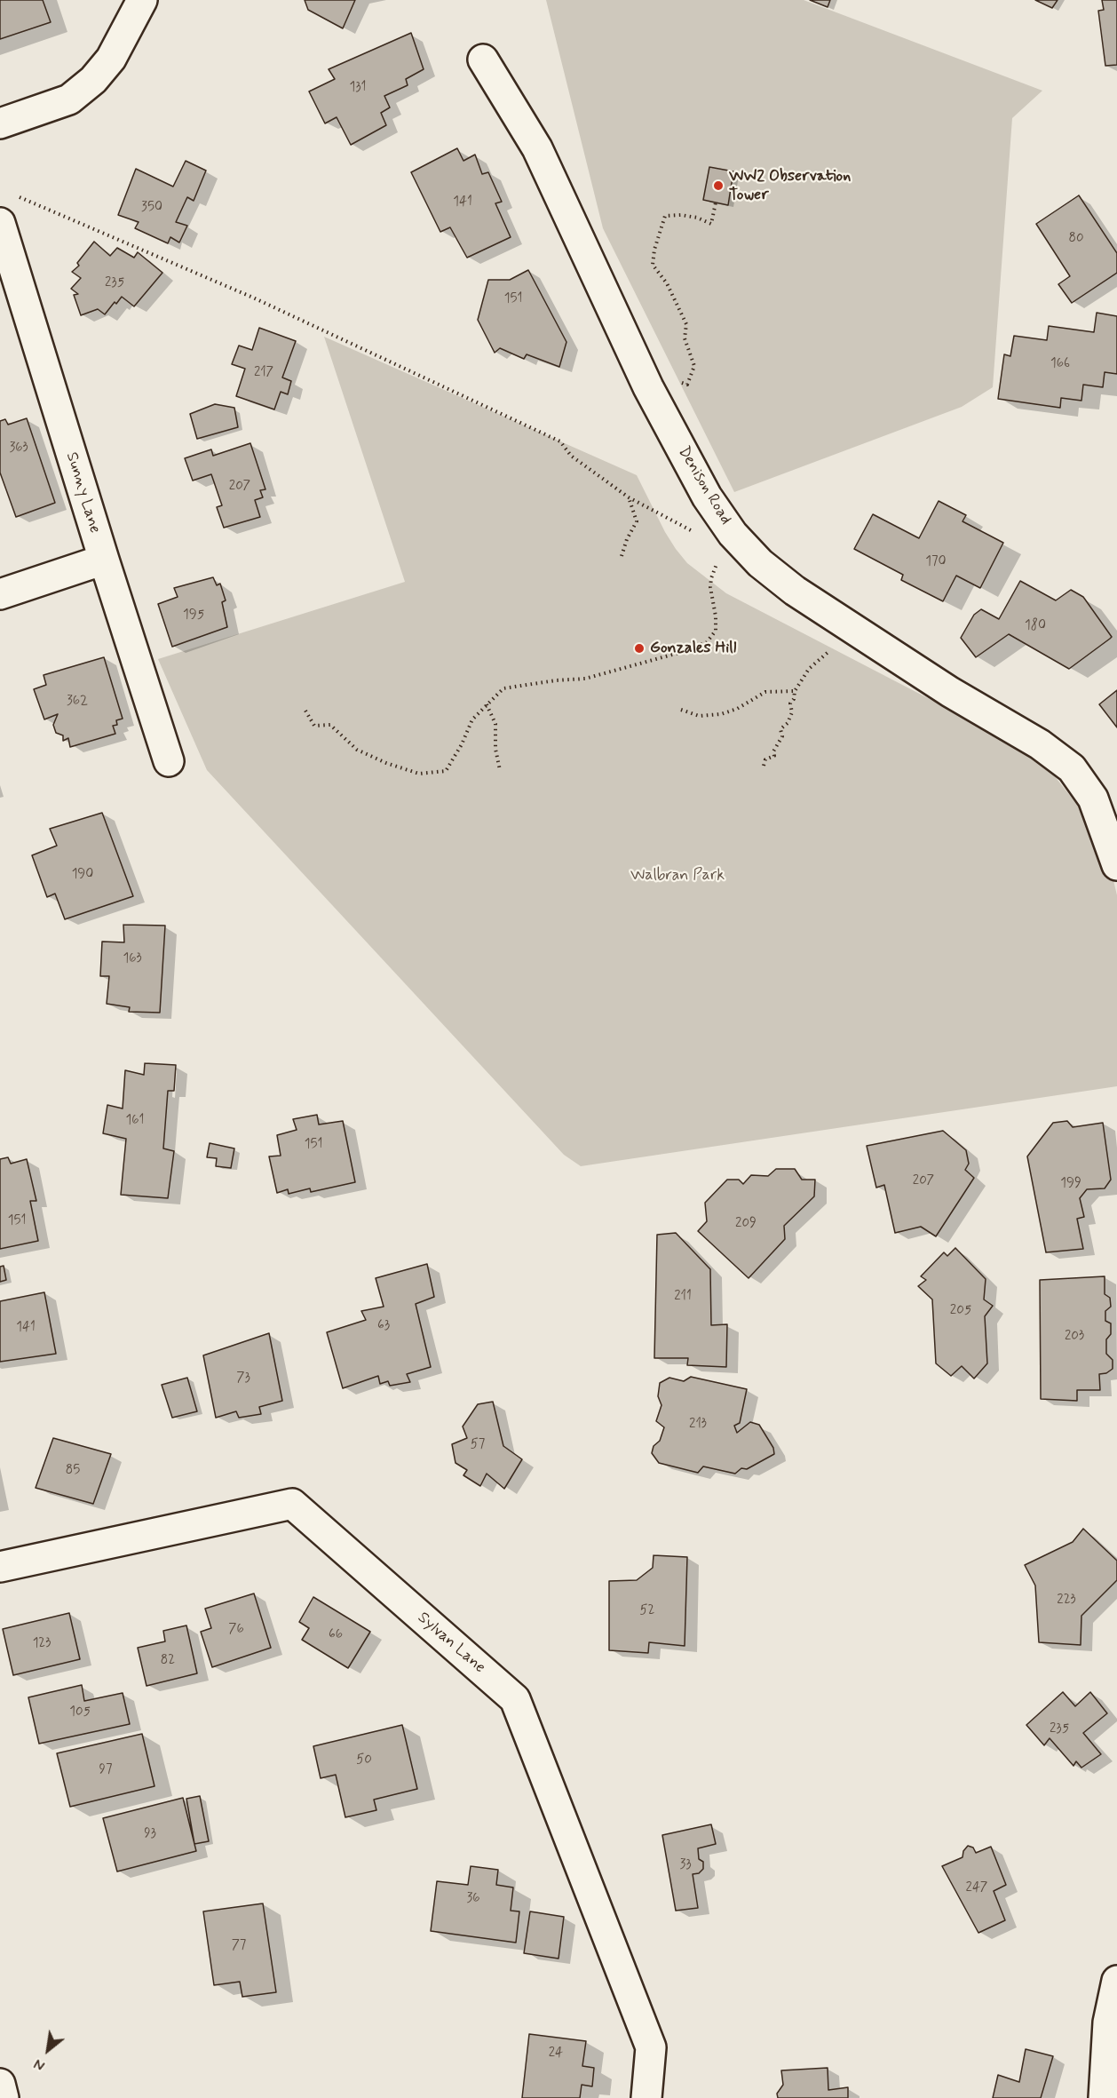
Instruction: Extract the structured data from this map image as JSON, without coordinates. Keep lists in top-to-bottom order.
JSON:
{
  "streets": {
    "street": ["Denison Road", "Sunny Lane", "Sylvan Lane"]
  },
  "parks": ["Walbran Park"],
  "places": ["WW2 Observation Tower", "Gonzales Hill"],
  "house_numbers": [
    "131",
    "141",
    "350",
    "80",
    "235",
    "151",
    "166",
    "217",
    "363",
    "207",
    "170",
    "195",
    "180",
    "362",
    "190",
    "163",
    "161",
    "151",
    "207",
    "199",
    "151",
    "209",
    "211",
    "205",
    "63",
    "141",
    "203",
    "73",
    "213",
    "57",
    "85",
    "223",
    "52",
    "76",
    "66",
    "123",
    "82",
    "105",
    "235",
    "50",
    "97",
    "93",
    "33",
    "247",
    "36",
    "77",
    "24"
  ],
  "north": "bottom left"
}
